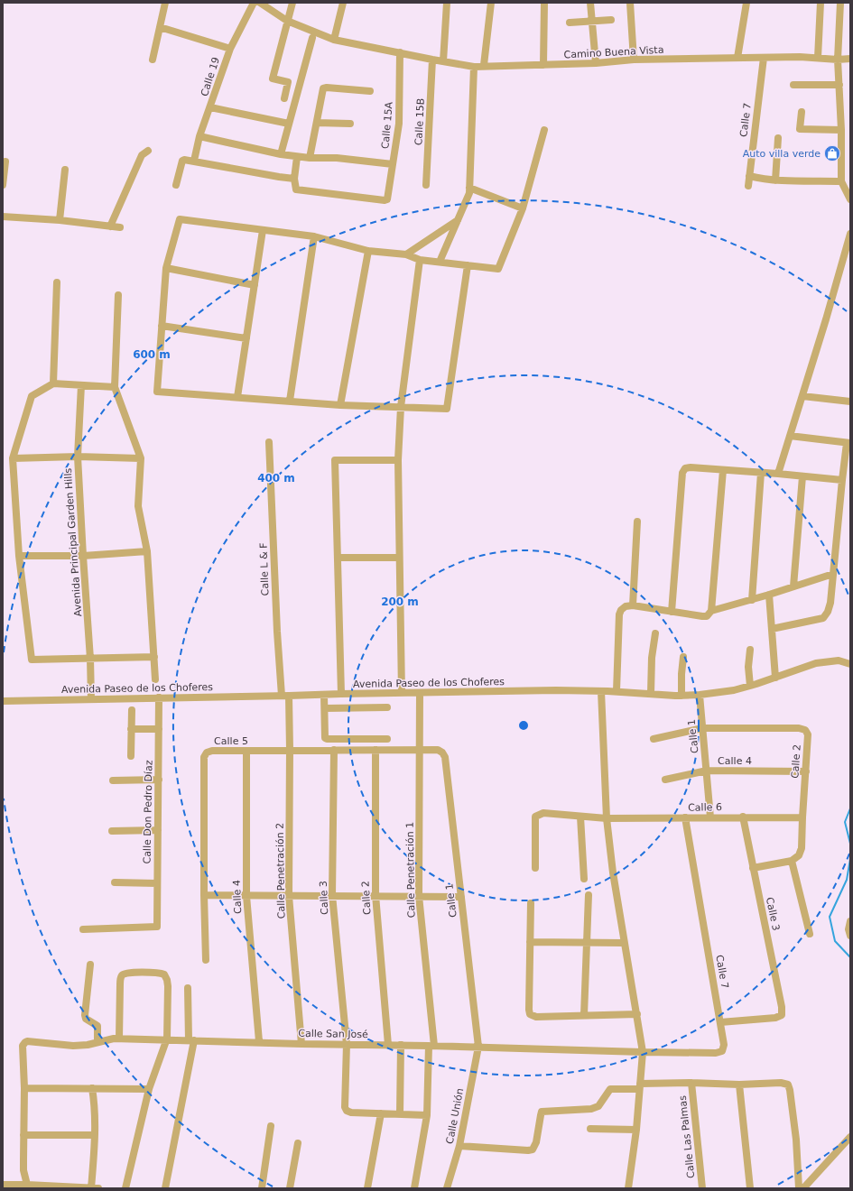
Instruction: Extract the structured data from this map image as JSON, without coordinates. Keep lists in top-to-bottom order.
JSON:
{
  "streets": {
    "street": [
      "Camino Buena Vista",
      "Calle 19",
      "Calle 7",
      "Calle 15B",
      "Calle 15A",
      "Avenida Principal Garden Hills",
      "Calle L & F",
      "Avenida Paseo de los Choferes",
      "Calle 1",
      "Calle 5",
      "Calle 4",
      "Calle 2",
      "Calle 6",
      "Calle Don Pedro Díaz",
      "Calle Penetración 1",
      "Calle Penetración 2",
      "Calle 3",
      "Calle San José",
      "Calle Unión",
      "Calle Las Palmas"
    ]
  },
  "crossings": [
    ["Camino Buena Vista", "Calle 7"],
    ["Camino Buena Vista", "Calle 15B"],
    ["Camino Buena Vista", "Calle 15A"],
    ["Calle 7", "Calle 6"],
    ["Calle 7", "Calle 3"],
    ["Calle 7", "Calle San José"],
    ["Avenida Principal Garden Hills", "Avenida Paseo de los Choferes"],
    ["Calle L & F", "Avenida Paseo de los Choferes"],
    ["Calle L & F", "Calle Penetración 2"],
    ["Avenida Paseo de los Choferes", "Calle 1"],
    ["Avenida Paseo de los Choferes", "Calle Don Pedro Díaz"],
    ["Avenida Paseo de los Choferes", "Calle Penetración 1"],
    ["Avenida Paseo de los Choferes", "Calle Penetración 2"],
    ["Calle 1", "Calle 5"],
    ["Calle 1", "Calle 4"],
    ["Calle 1", "Calle 2"],
    ["Calle 1", "Calle 6"],
    ["Calle 1", "Calle San José"],
    ["Calle 1", "Calle Unión"],
    ["Calle 5", "Calle 4"],
    ["Calle 5", "Calle 2"],
    ["Calle 5", "Calle Penetración 1"],
    ["Calle 5", "Calle Penetración 2"],
    ["Calle 5", "Calle 3"],
    ["Calle 4", "Calle 2"],
    ["Calle 4", "Calle San José"],
    ["Calle 2", "Calle 6"],
    ["Calle 2", "Calle San José"],
    ["Calle 6", "Calle 3"],
    ["Calle Penetración 1", "Calle San José"],
    ["Calle Penetración 2", "Calle San José"],
    ["Calle 3", "Calle San José"],
    ["Calle San José", "Calle Unión"]
  ],
  "places": {
    "shop": ["Auto villa verde"]
  },
  "rings": ["600 m", "400 m", "200 m"]
}
